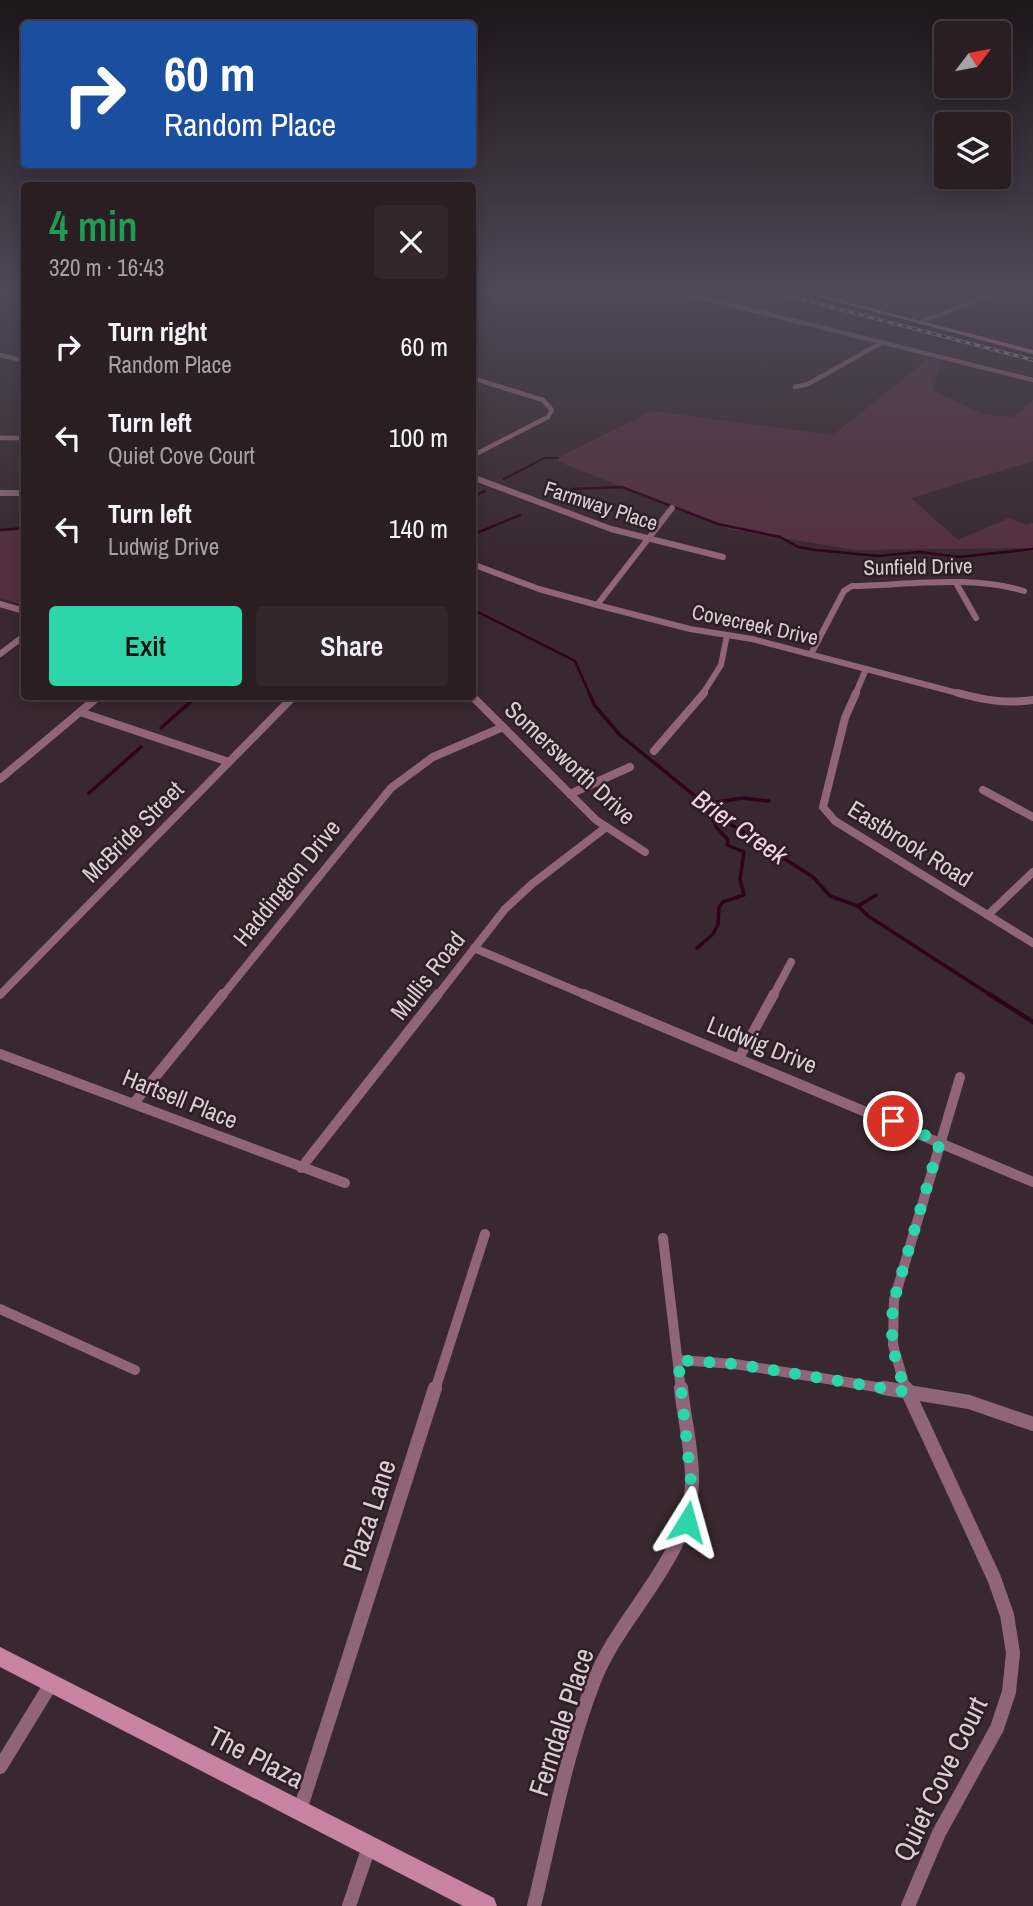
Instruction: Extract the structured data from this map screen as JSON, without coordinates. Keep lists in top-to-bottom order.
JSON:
{
  "streets": {
    "street": [
      "Farmway Place",
      "Sunfield Drive",
      "Covecreek Drive",
      "Somersworth Drive",
      "McBride Street",
      "Eastbrook Road",
      "Haddington Drive",
      "Mullis Road",
      "Ludwig Drive",
      "Hartsell Place",
      "Plaza Lane",
      "Ferndale Place",
      "The Plaza",
      "Quiet Cove Court"
    ]
  },
  "crossings": [
    ["Sunfield Drive", "Covecreek Drive"],
    ["Covecreek Drive", "Eastbrook Road"],
    ["Somersworth Drive", "Haddington Drive"],
    ["Somersworth Drive", "Mullis Road"],
    ["Haddington Drive", "Hartsell Place"],
    ["Mullis Road", "Ludwig Drive"],
    ["Mullis Road", "Hartsell Place"],
    ["Ludwig Drive", "Quiet Cove Court"],
    ["Plaza Lane", "The Plaza"]
  ],
  "water": ["Brier Creek"],
  "north": "top right",
  "page": {
    "turn": ["60 m", "Random Place"],
    "heading": ["4 min", "320 m · 16:43"],
    "list": [
      {
        "name": "Turn right",
        "note": "Random Place",
        "value": "60 m"
      },
      {
        "name": "Turn left",
        "note": "Quiet Cove Court",
        "value": "100 m"
      },
      {
        "name": "Turn left",
        "note": "Ludwig Drive",
        "value": "140 m"
      }
    ],
    "buttons": ["Exit", "Share"]
  }
}
